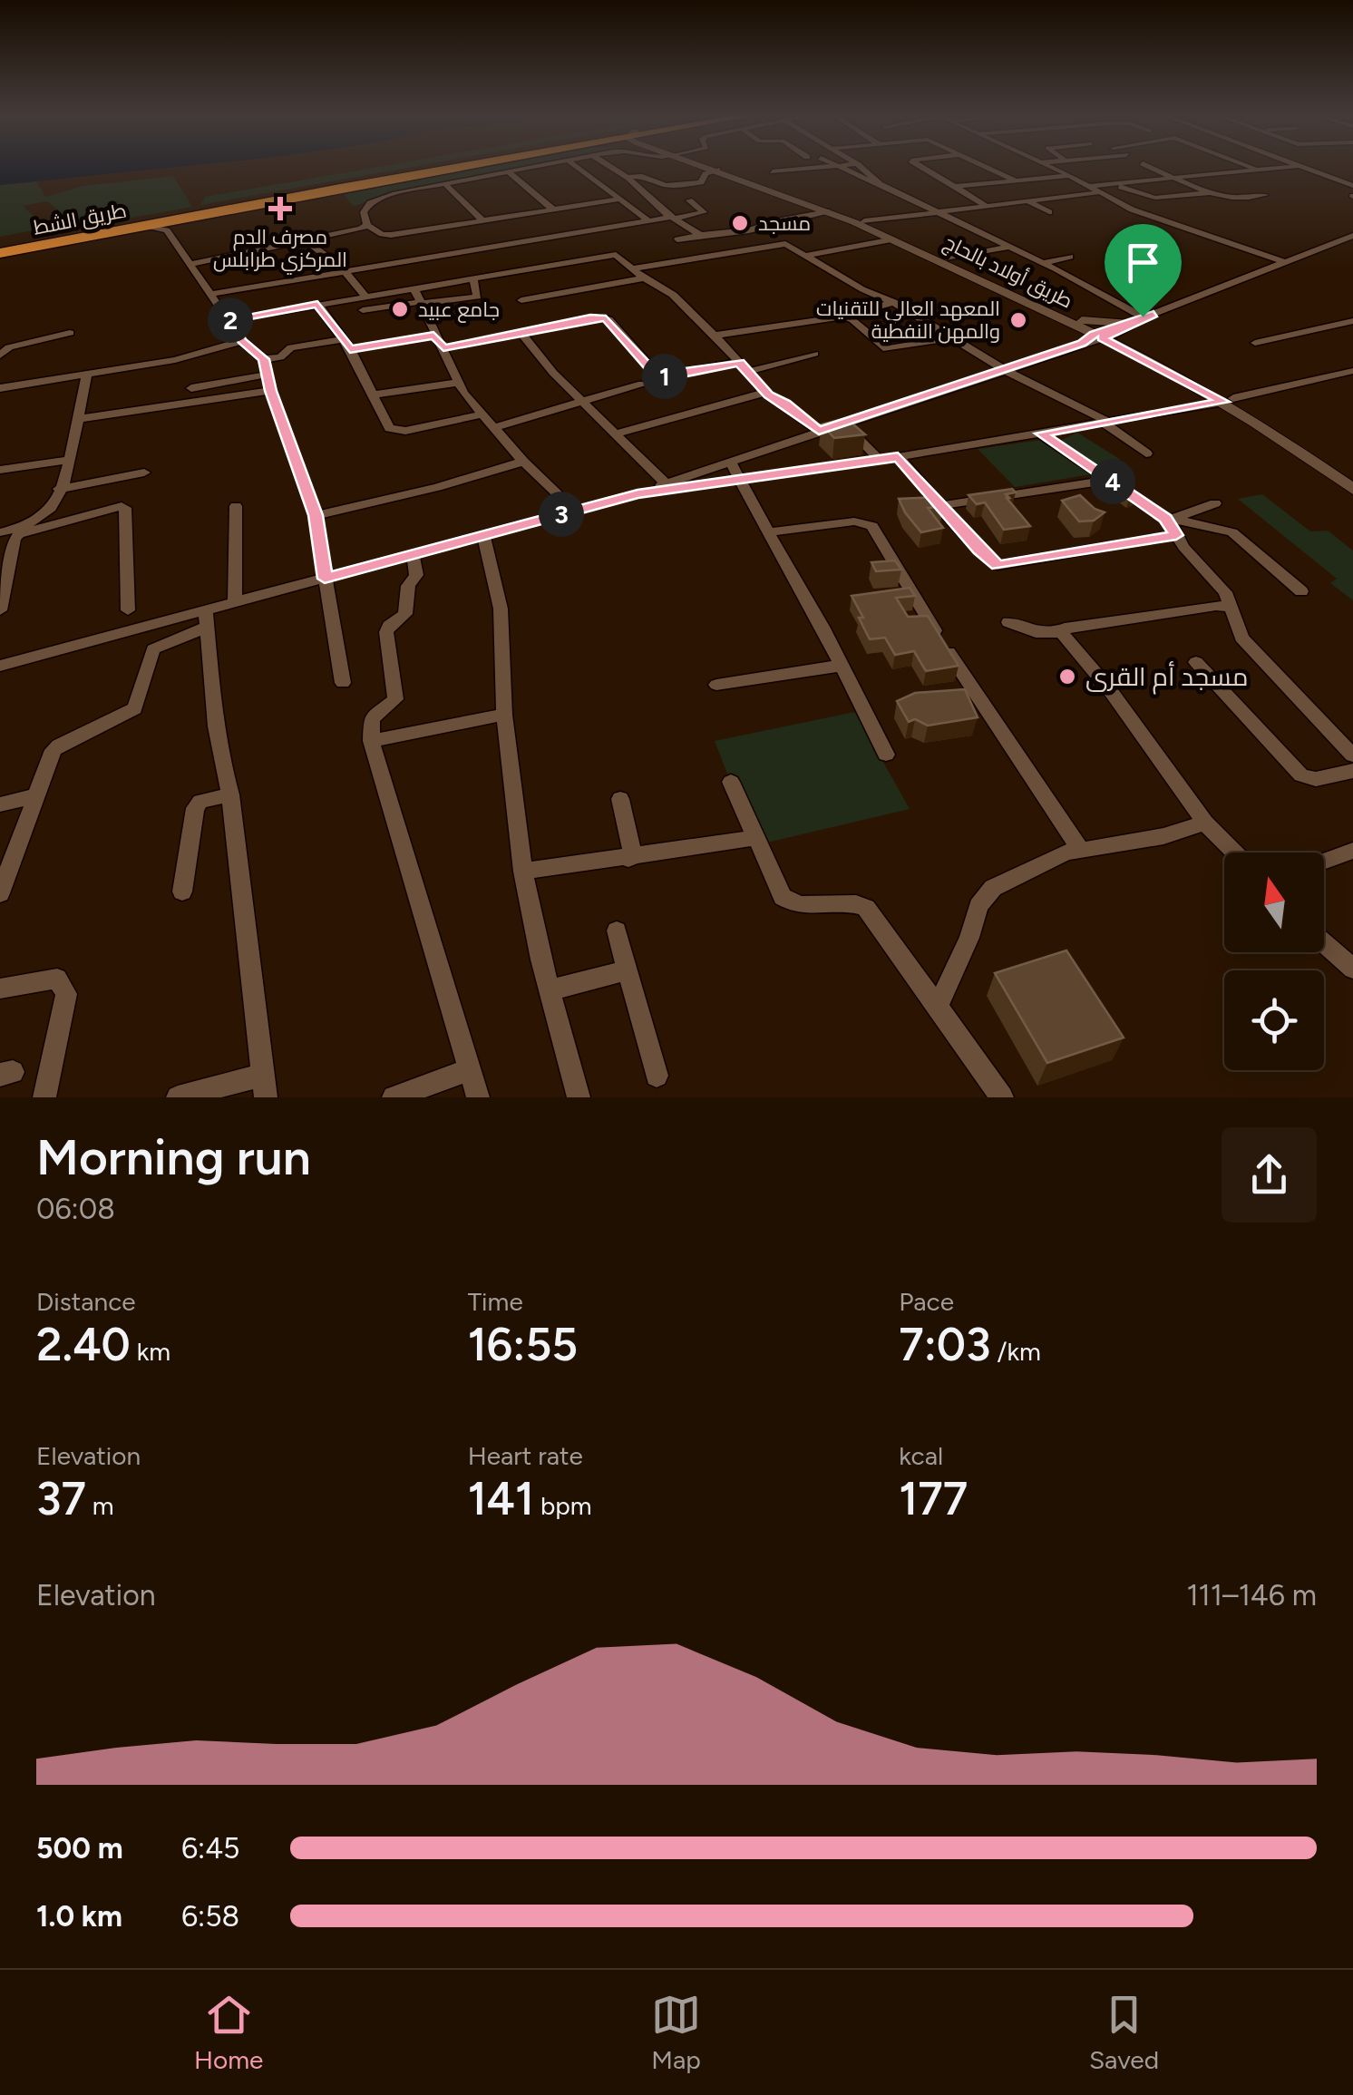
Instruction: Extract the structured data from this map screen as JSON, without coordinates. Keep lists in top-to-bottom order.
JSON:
{
  "streets": {
    "highway": ["طريق الشط"],
    "main road": ["طريق أولاد بالحاج"]
  },
  "places": {
    "health": ["مصرف الدم المركزي طرابلس"],
    "other": [
      "مسجد",
      "جامع عبيد",
      "المعهد العالي للتقنيات والمهن النفطية",
      "مسجد أم القرى"
    ]
  },
  "north": "top",
  "page": {
    "pins": [
      "2",
      "1",
      "4",
      "3"
    ],
    "heading": ["Morning run", "06:08"],
    "stats": [
      ["Distance", "2.40 km"],
      ["Time", "16:55"],
      ["Pace", "7:03 /km"],
      ["Elevation", "37 m"],
      ["Heart rate", "141 bpm"],
      ["kcal", "177"]
    ],
    "chart": ["Elevation", "111–146 m"],
    "list": [
      {
        "name": "500 m",
        "note": "6:45"
      },
      {
        "name": "1.0 km",
        "note": "6:58"
      }
    ],
    "tabs": ["Home", "Map", "Saved"]
  }
}
